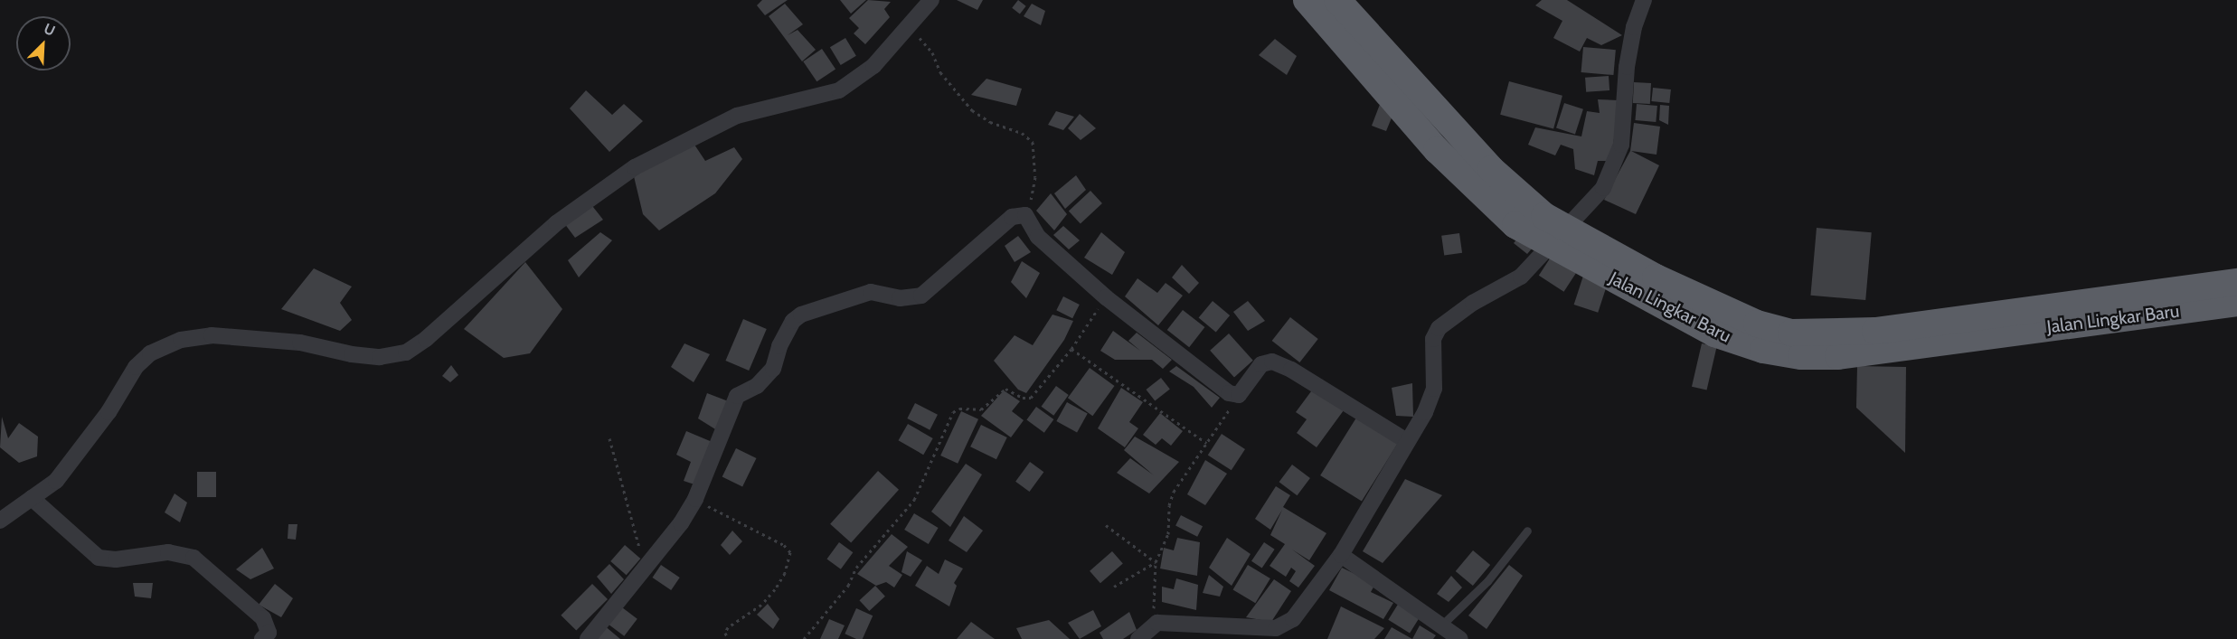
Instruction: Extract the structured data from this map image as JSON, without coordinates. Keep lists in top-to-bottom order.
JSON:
{
  "streets": {
    "highway": ["Jalan Lingkar Baru"]
  },
  "north": "top right"
}
